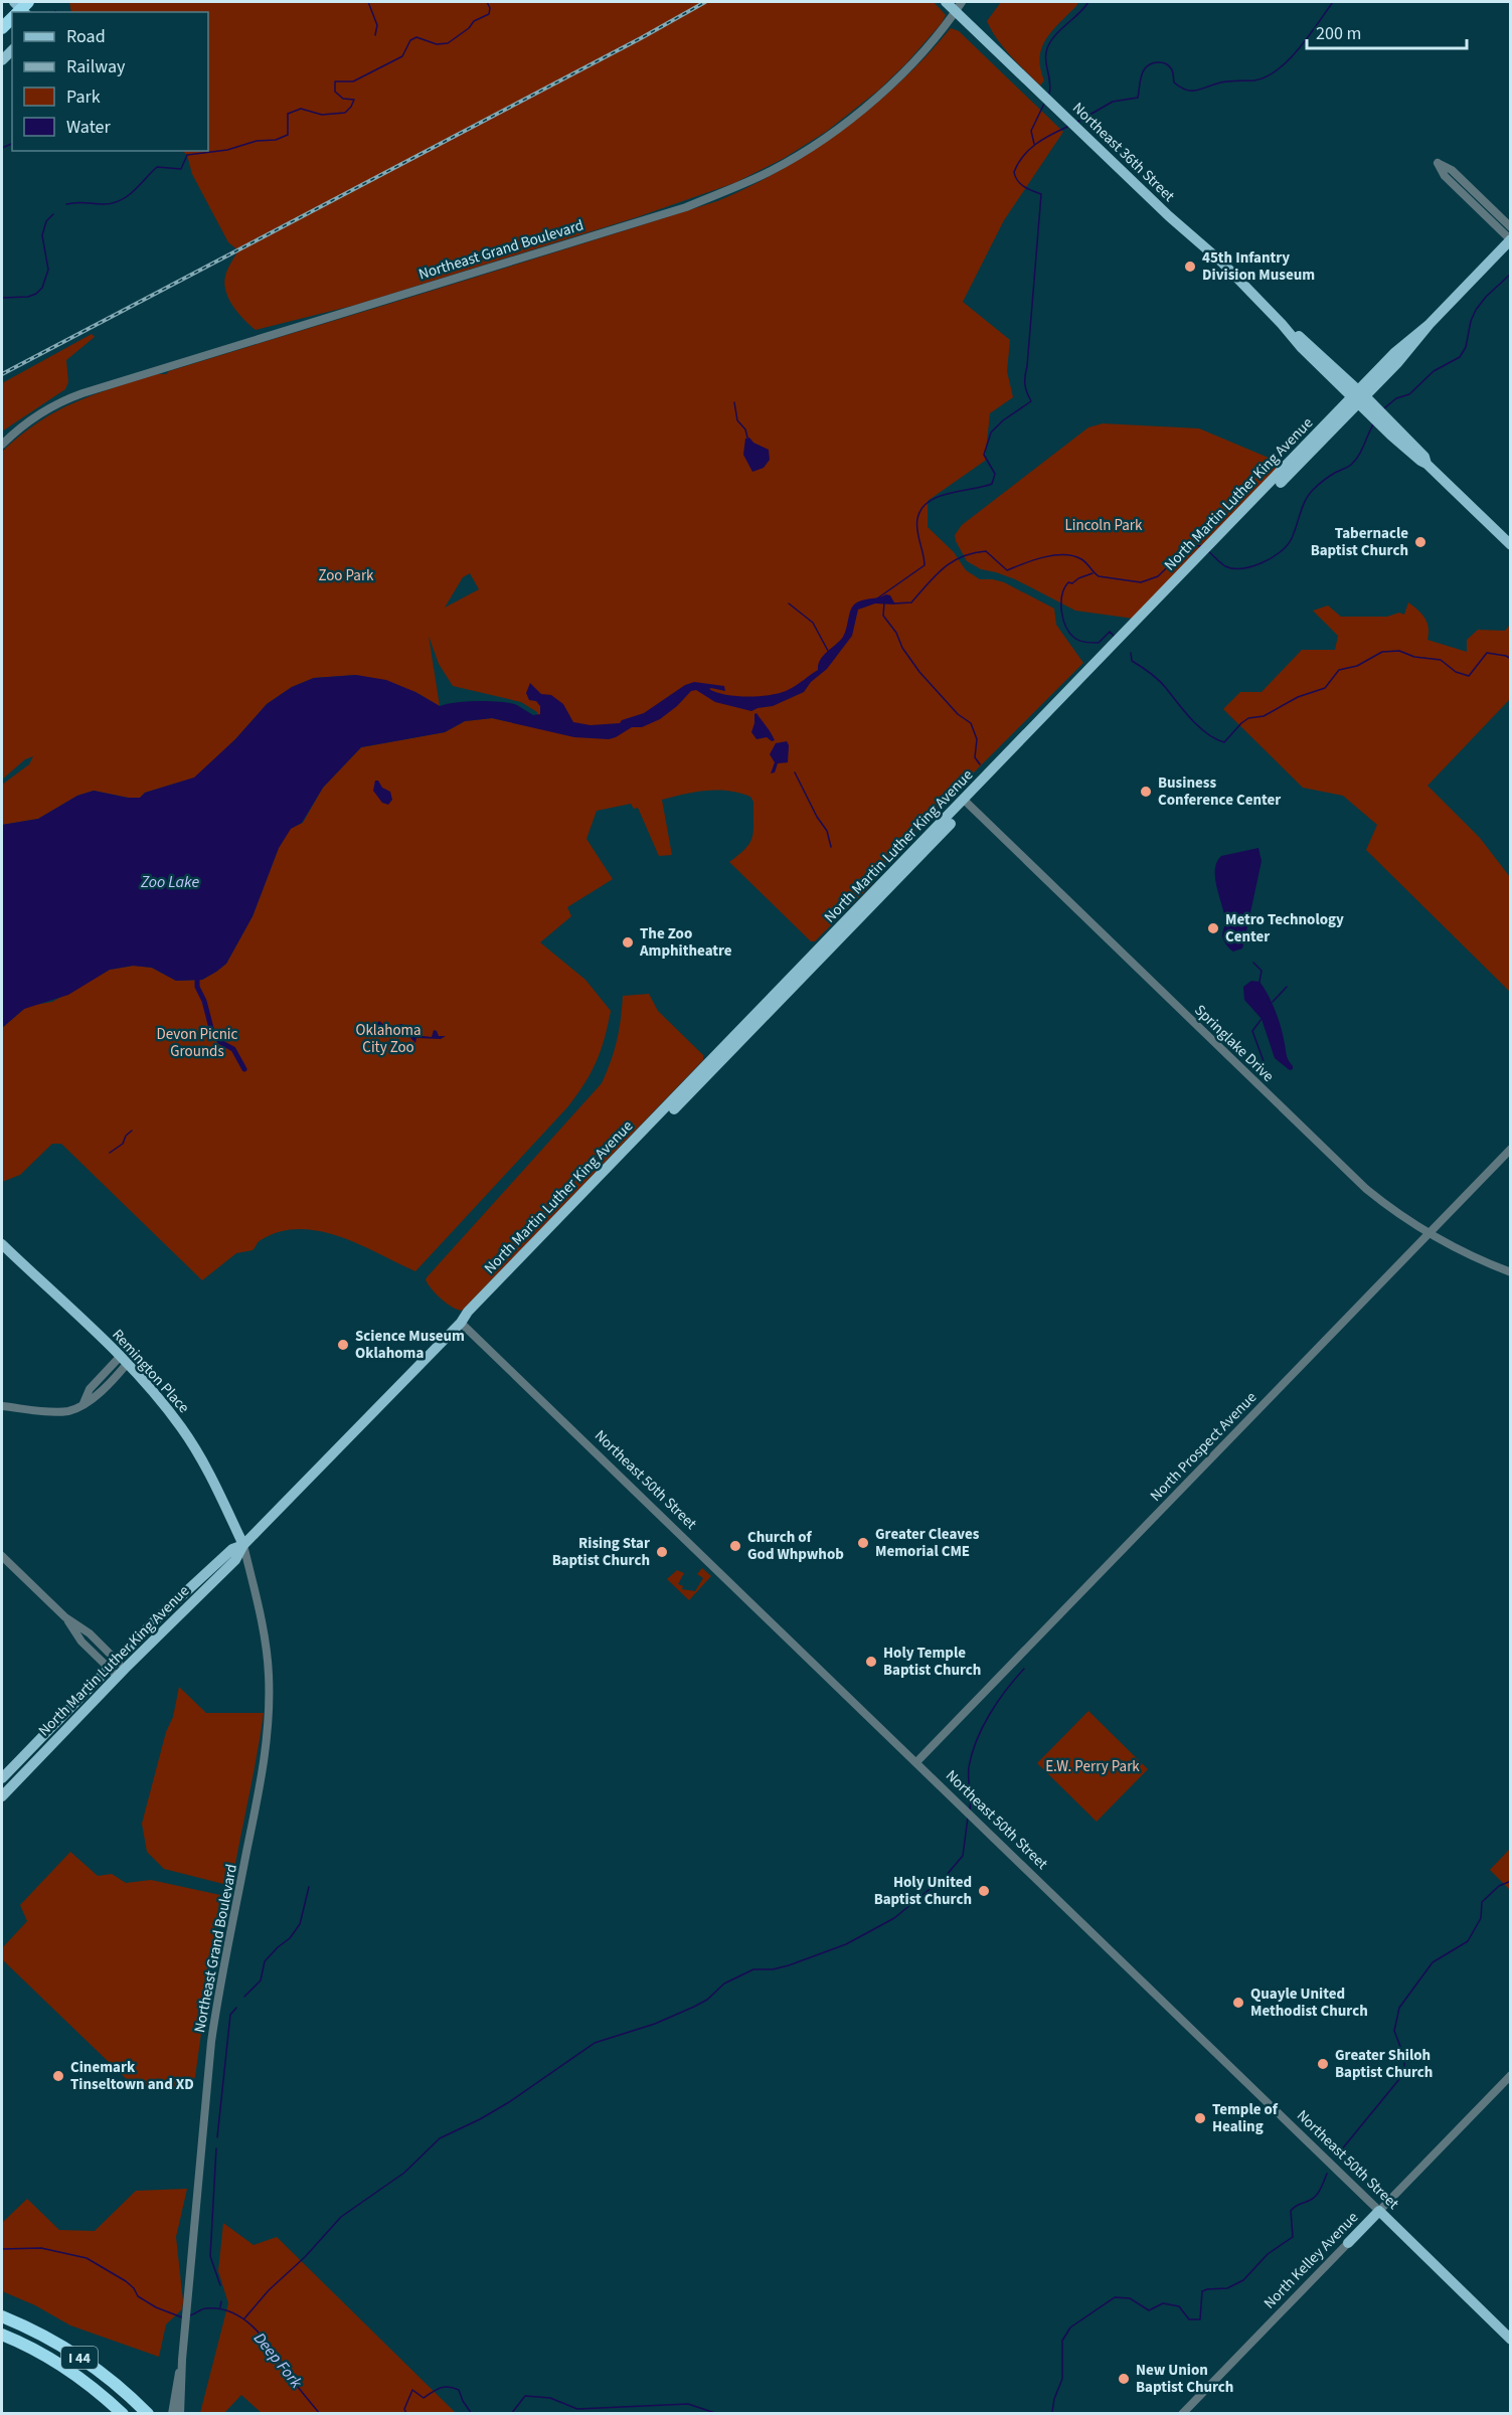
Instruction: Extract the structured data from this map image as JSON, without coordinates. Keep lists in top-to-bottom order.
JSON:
{
  "streets": {
    "highway": ["I 44"],
    "main road": [
      "Northeast 36th Street",
      "North Martin Luther King Avenue",
      "Remington Place",
      "Northeast 50th Street",
      "North Kelley Avenue"
    ],
    "street": ["Northeast Grand Boulevard", "Springlake Drive", "North Prospect Avenue"]
  },
  "crossings": [
    ["Northeast 36th Street", "Northeast Grand Boulevard"],
    ["Northeast 36th Street", "North Martin Luther King Avenue"],
    ["Northeast Grand Boulevard", "North Martin Luther King Avenue"],
    ["Northeast Grand Boulevard", "Remington Place"],
    ["North Martin Luther King Avenue", "Springlake Drive"],
    ["North Martin Luther King Avenue", "Remington Place"],
    ["North Martin Luther King Avenue", "Northeast 50th Street"],
    ["Springlake Drive", "North Prospect Avenue"],
    ["North Prospect Avenue", "Northeast 50th Street"],
    ["Northeast 50th Street", "North Kelley Avenue"]
  ],
  "water": ["Zoo Lake", "Deep Fork"],
  "parks": [
    "Lincoln Park",
    "Zoo Park",
    "Oklahoma City Zoo",
    "Devon Picnic Grounds",
    "E.W. Perry Park"
  ],
  "places": [
    "45th Infantry Division Museum",
    "Tabernacle Baptist Church",
    "Business Conference Center",
    "Metro Technology Center",
    "The Zoo Amphitheatre",
    "Science Museum Oklahoma",
    "Greater Cleaves Memorial CME",
    "Church of God Whpwhob",
    "Rising Star Baptist Church",
    "Holy Temple Baptist Church",
    "Holy United Baptist Church",
    "Quayle United Methodist Church",
    "Greater Shiloh Baptist Church",
    "Cinemark Tinseltown and XD",
    "Temple of Healing",
    "New Union Baptist Church"
  ],
  "legend": [
    "Road",
    "Railway",
    "Park",
    "Water"
  ],
  "scale_bar": "200 m"
}
